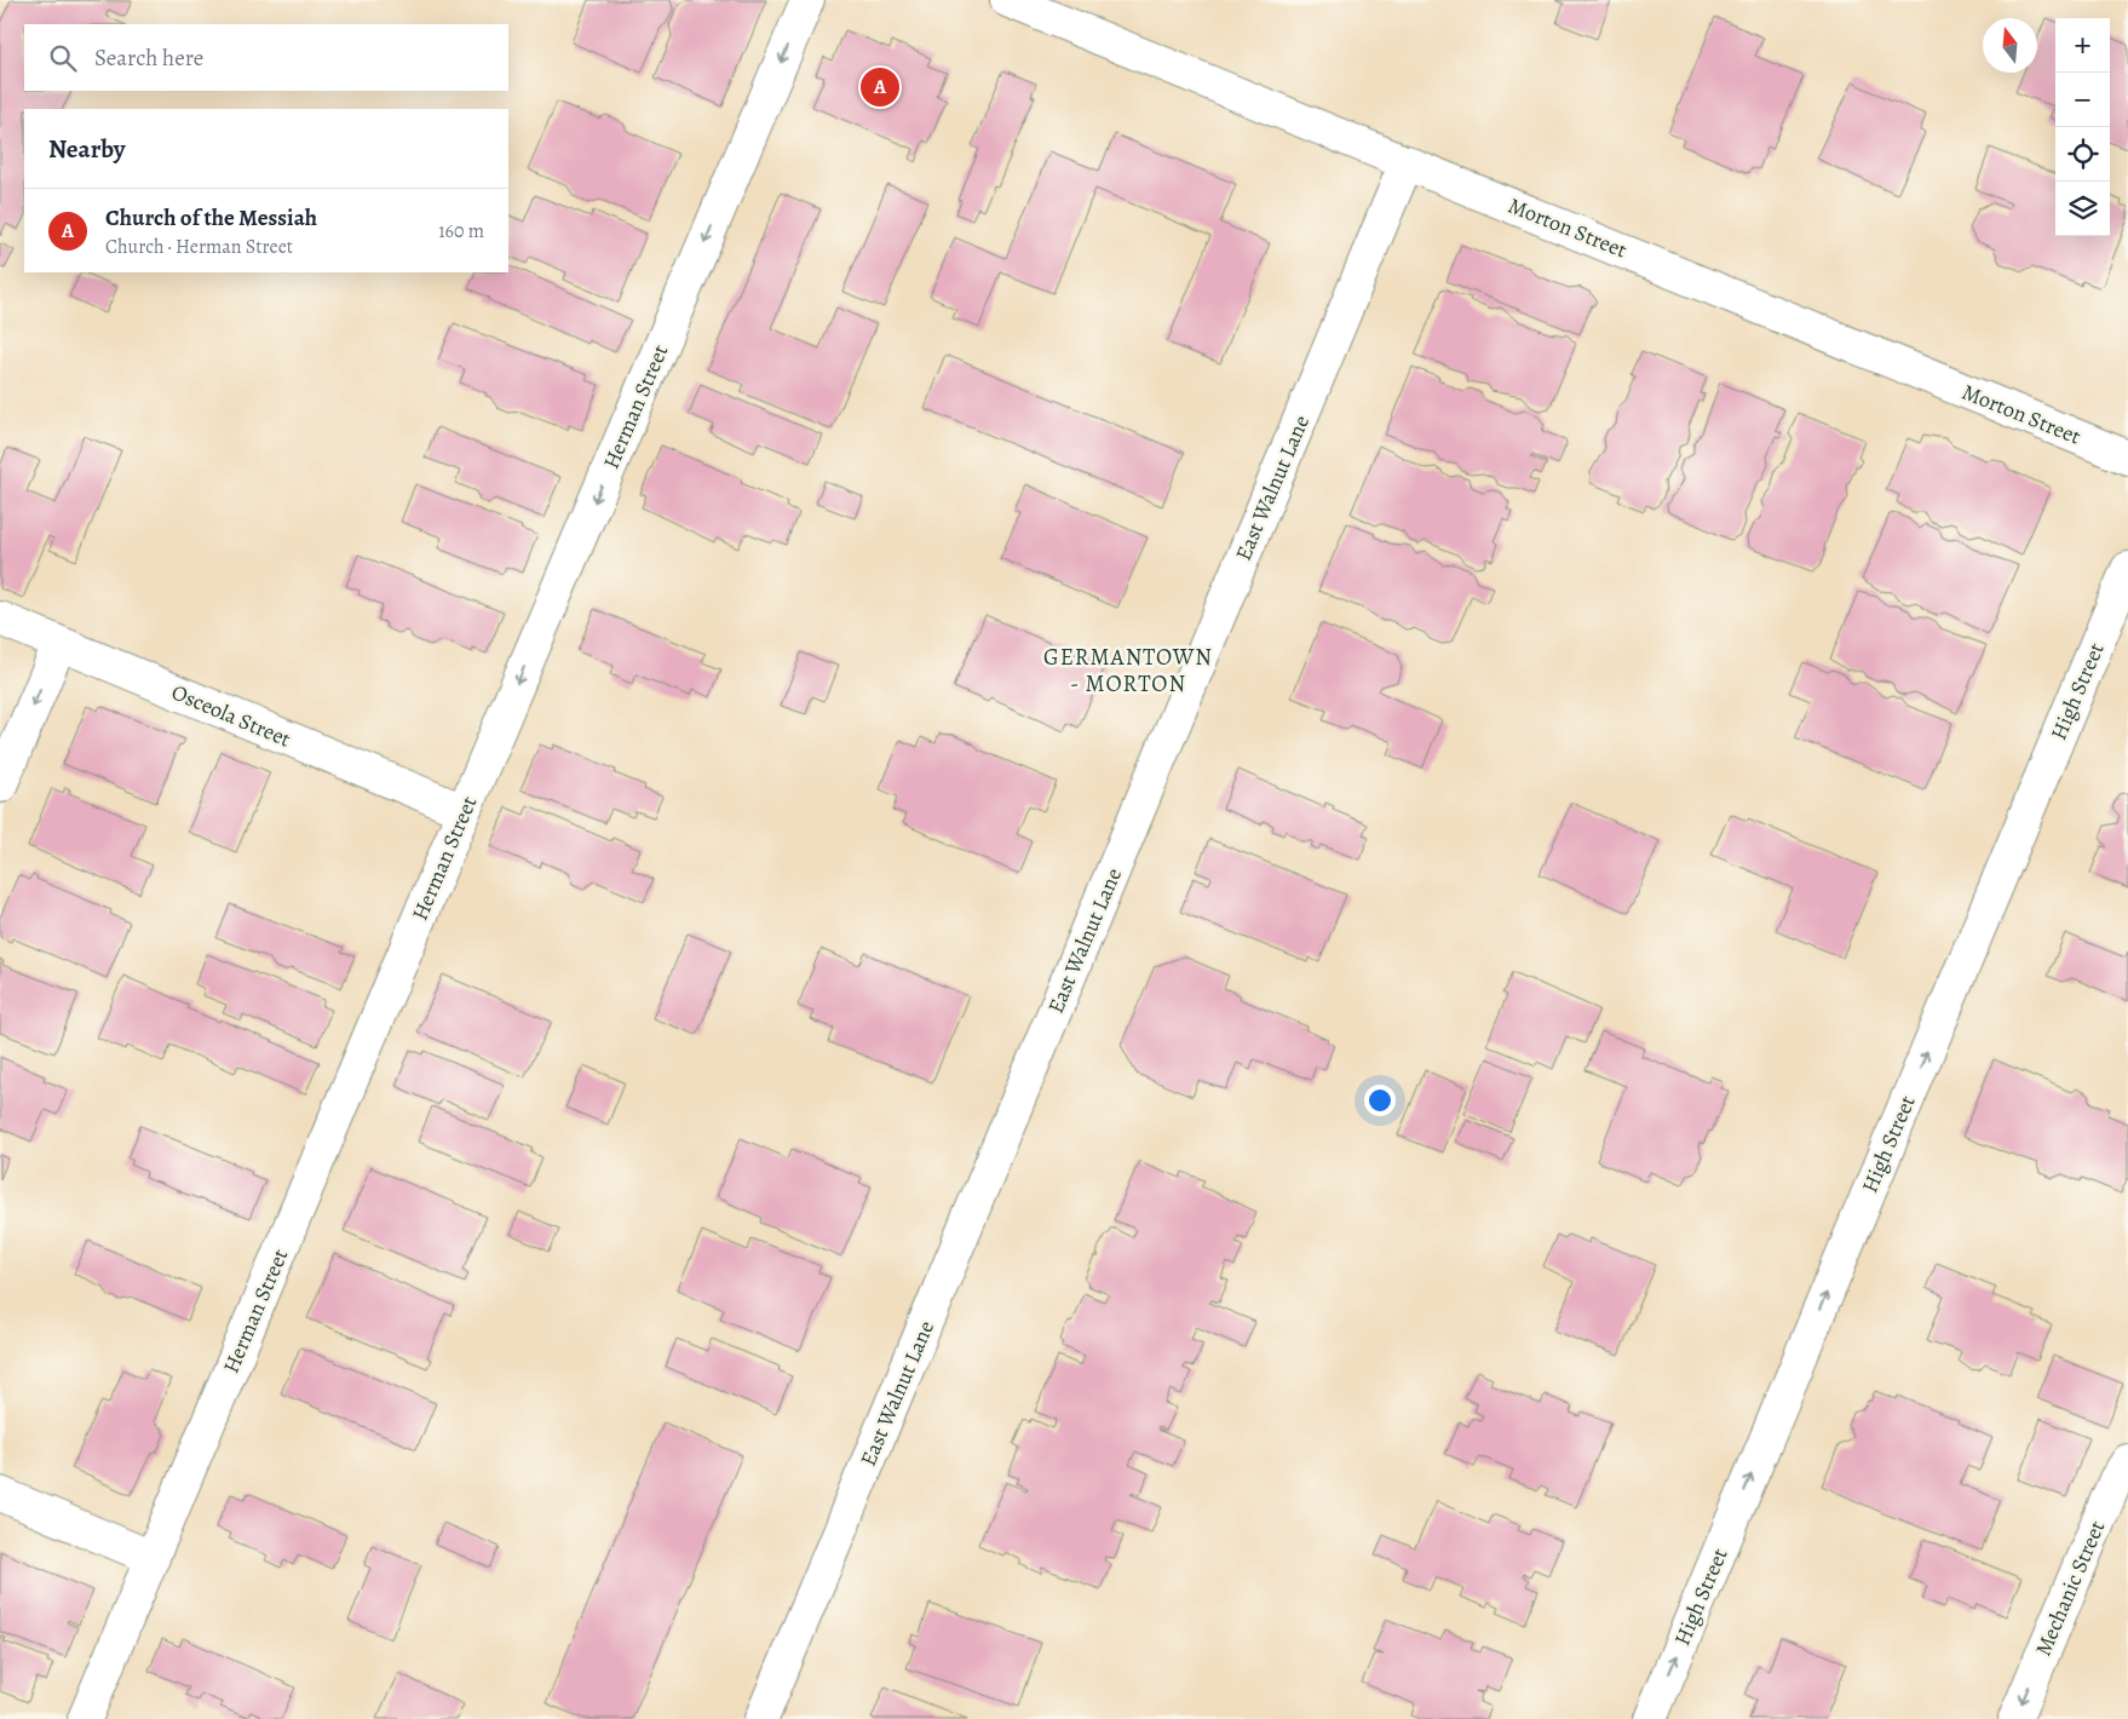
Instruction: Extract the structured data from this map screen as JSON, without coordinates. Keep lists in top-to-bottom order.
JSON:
{
  "streets": {
    "street": [
      "Morton Street",
      "Herman Street",
      "East Walnut Lane",
      "High Street",
      "Osceola Street",
      "Mechanic Street"
    ]
  },
  "crossings": [
    ["Morton Street", "East Walnut Lane"],
    ["Herman Street", "Osceola Street"]
  ],
  "one_way": ["Herman Street", "High Street", "Mechanic Street"],
  "districts": ["GERMANTOWN - MORTON"],
  "north": "top",
  "page": {
    "map_buttons": ["+", "−"],
    "search": "Search here",
    "pins": "A",
    "heading": "Nearby",
    "list": [
      {
        "mark": "A",
        "name": "Church of the Messiah",
        "note": "Church · Herman Street",
        "value": "160 m"
      }
    ]
  }
}
